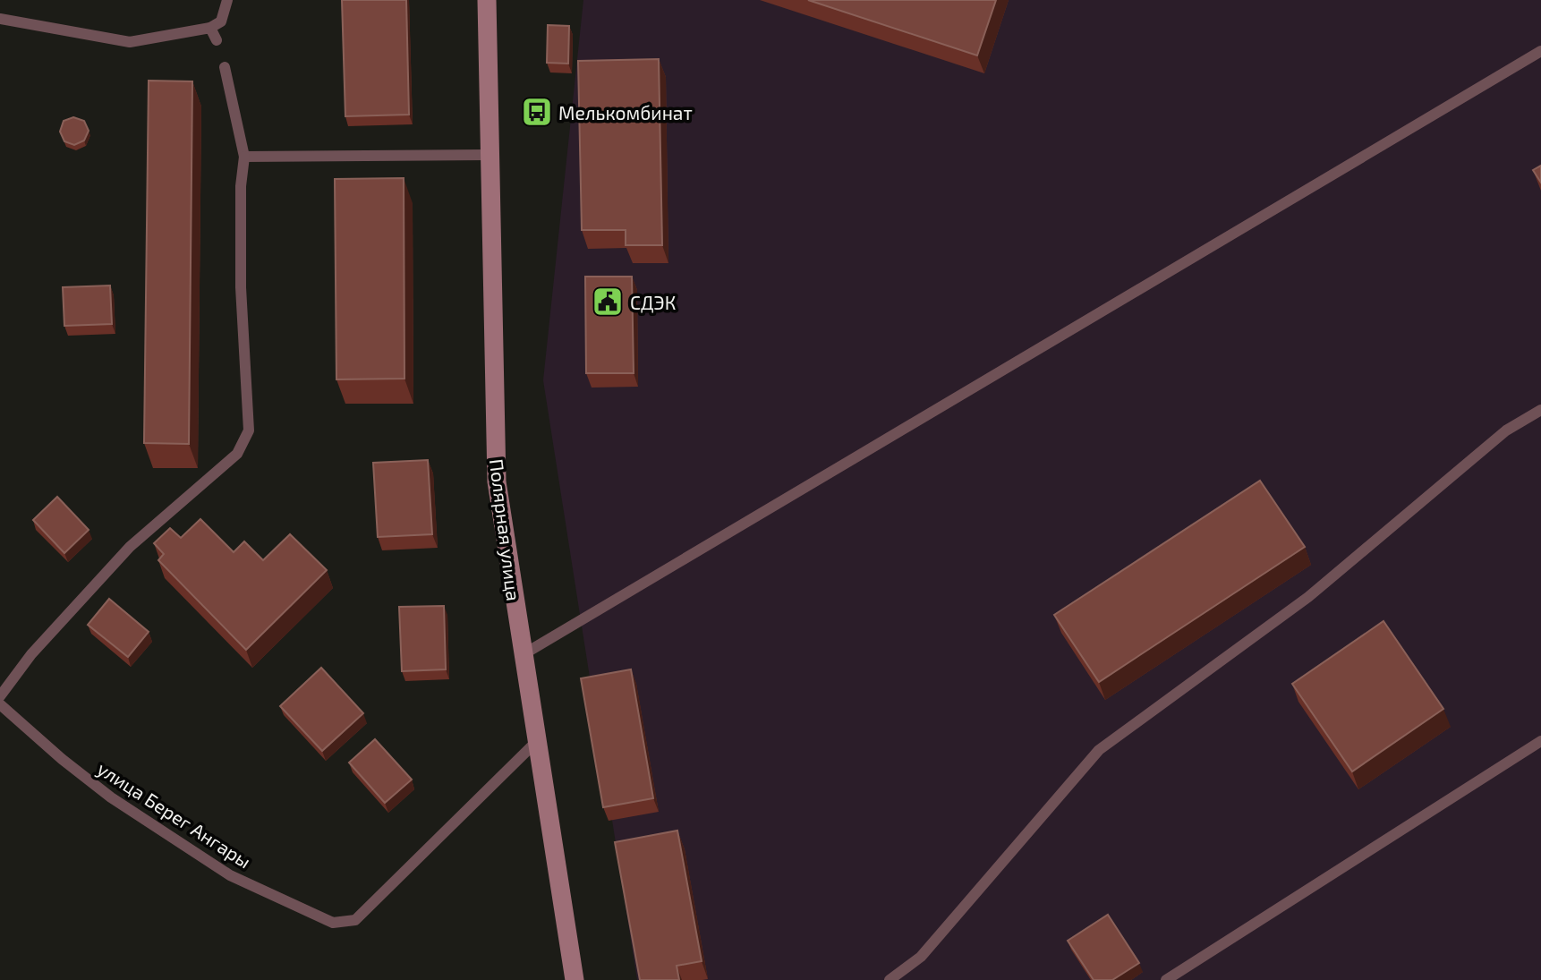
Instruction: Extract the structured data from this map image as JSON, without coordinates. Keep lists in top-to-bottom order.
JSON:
{
  "streets": {
    "main road": ["Полярная улица"],
    "lane": ["улица Берег Ангары"]
  },
  "crossings": [
    ["Полярная улица", "улица Берег Ангары"]
  ],
  "places": {
    "bus stop": ["Мелькомбинат"],
    "public building": ["СДЭК"]
  }
}
